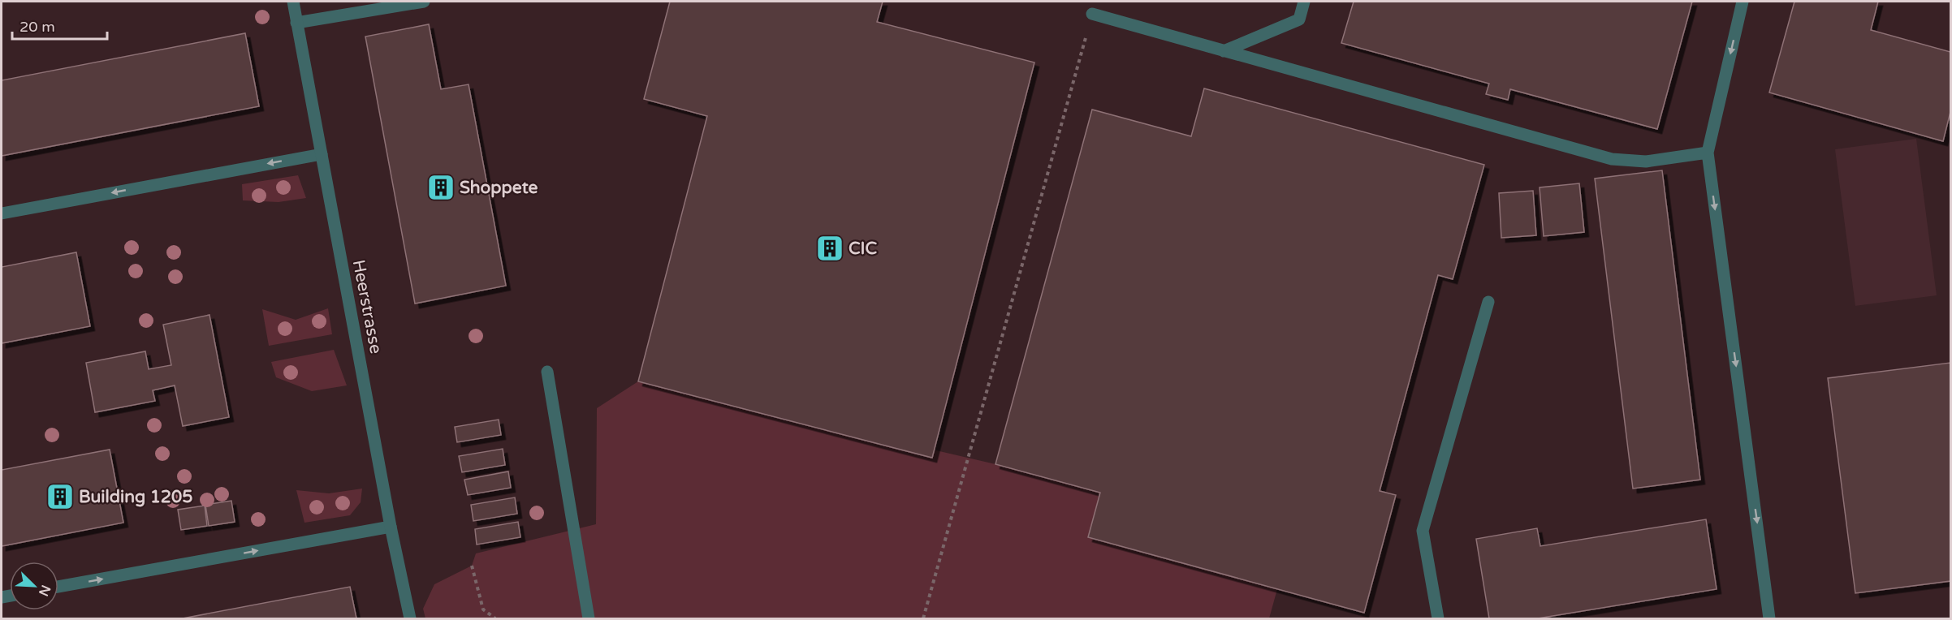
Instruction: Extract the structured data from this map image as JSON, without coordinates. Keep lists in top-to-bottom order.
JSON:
{
  "streets": {
    "street": ["Heerstrasse"]
  },
  "places": {
    "building": ["Shoppete", "CIC", "Building 1205"]
  },
  "scale_bar": "20 m",
  "north": "bottom right"
}
